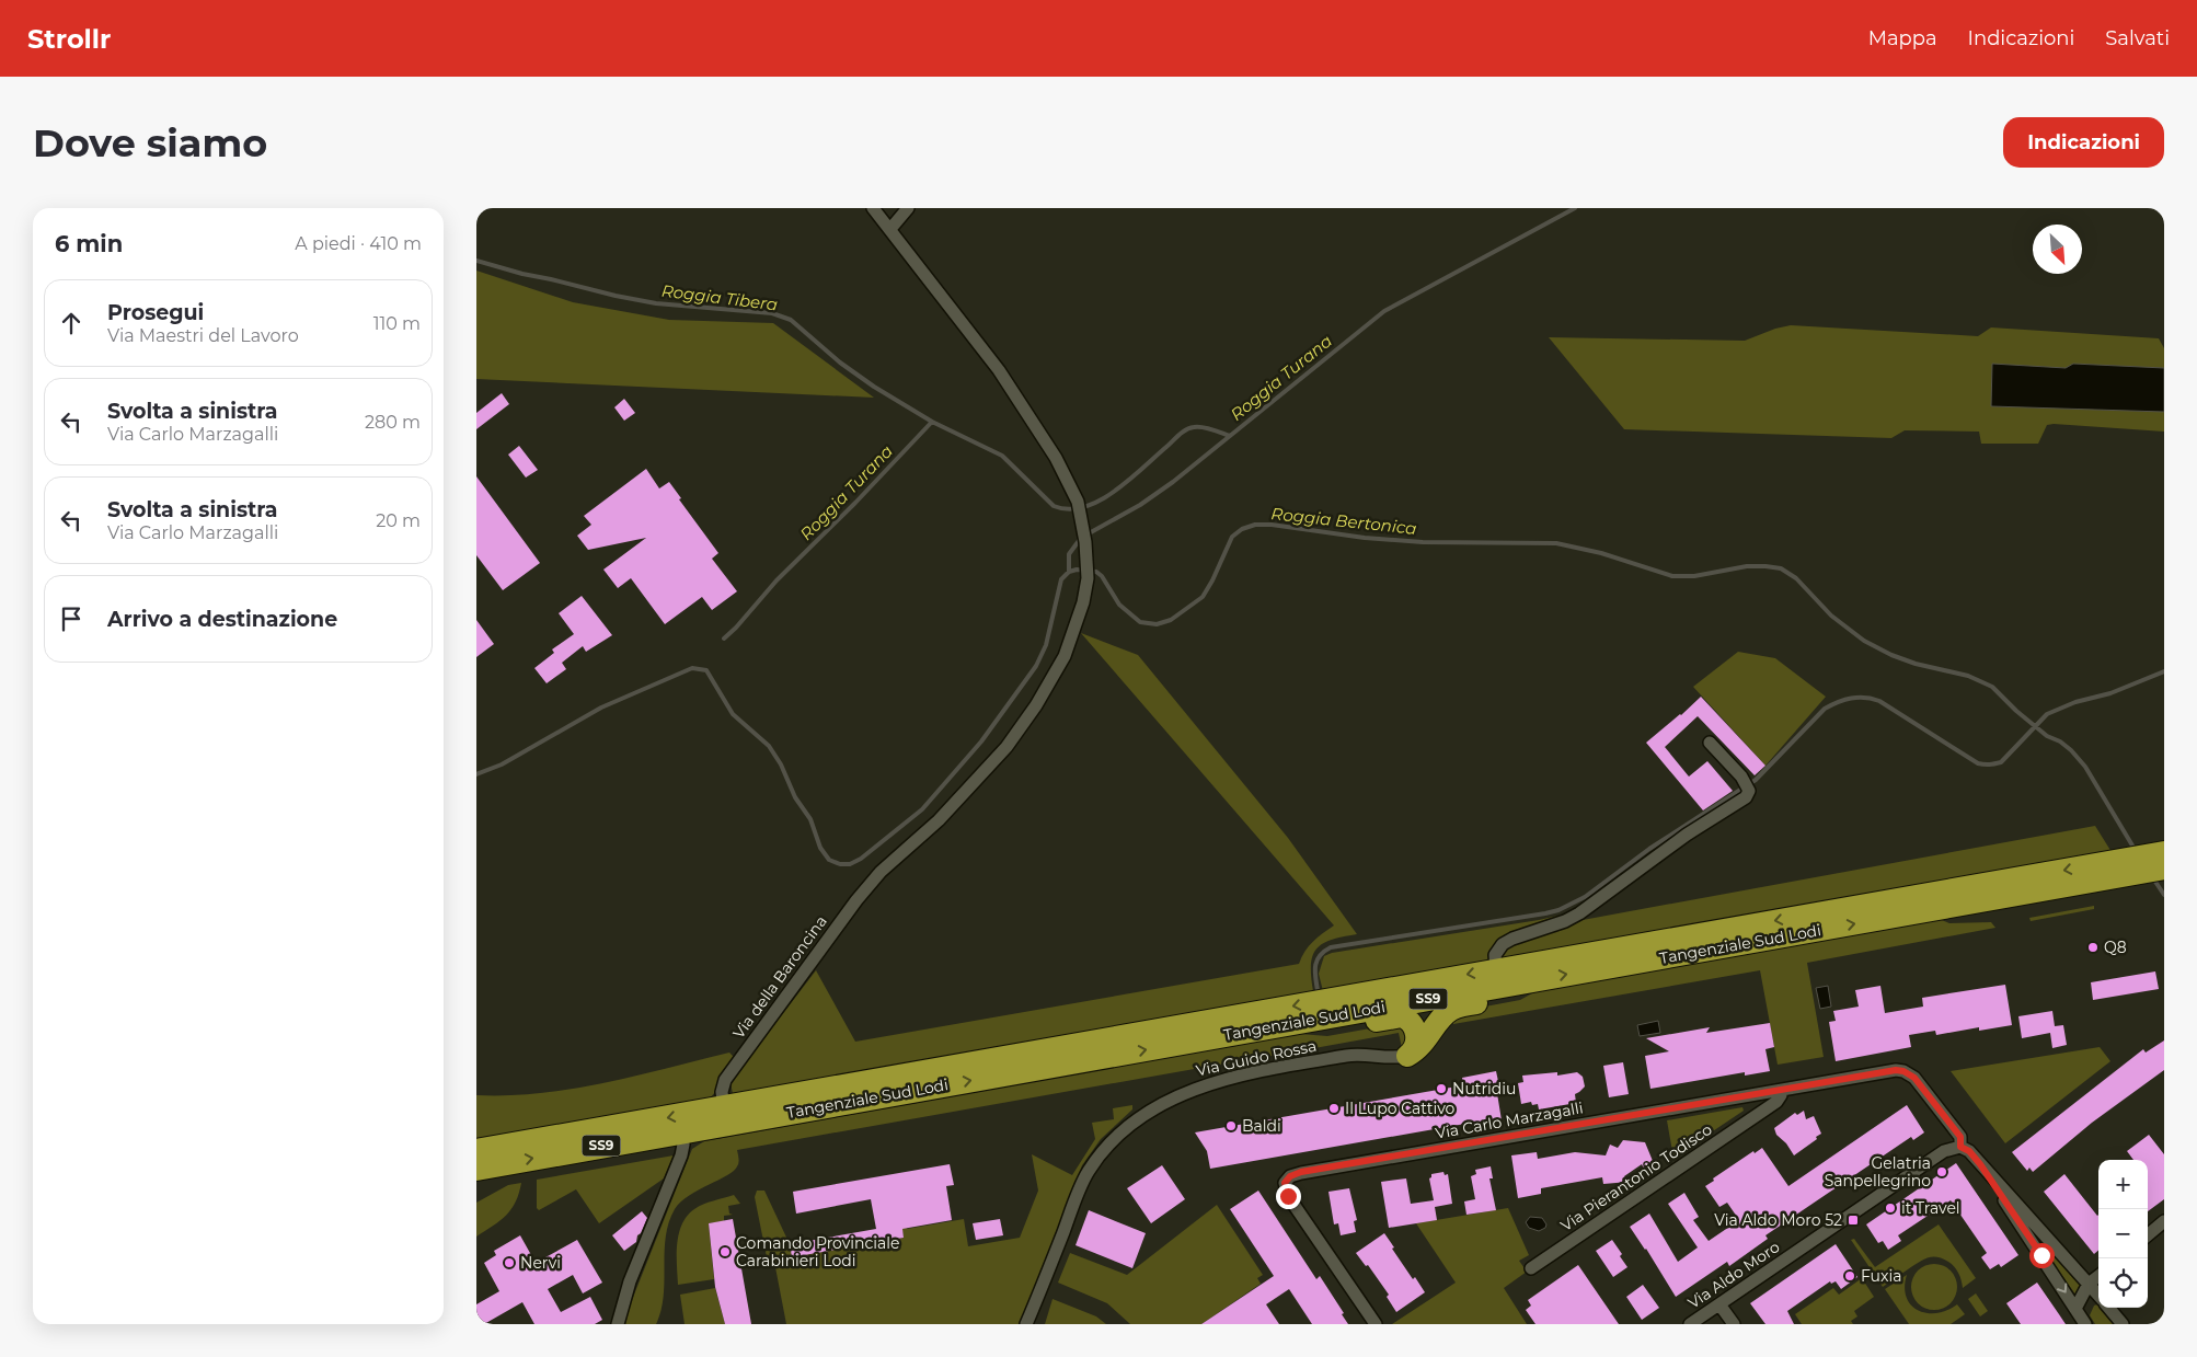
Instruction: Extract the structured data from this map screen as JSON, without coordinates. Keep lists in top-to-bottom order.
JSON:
{
  "streets": {
    "highway": ["Tangenziale Sud Lodi", "SS9"],
    "street": [
      "Via della Baroncina",
      "Via Guido Rossa",
      "Via Carlo Marzagalli",
      "Via Pierantonio Todisco",
      "Via Aldo Moro"
    ]
  },
  "crossings": [
    ["Tangenziale Sud Lodi", "Via della Baroncina"],
    ["Via Carlo Marzagalli", "Via Pierantonio Todisco"],
    ["Via Carlo Marzagalli", "Via Aldo Moro"]
  ],
  "water": ["Roggia Tibera", "Roggia Turana", "Roggia Bertonica"],
  "places": {
    "other": [
      "Q8",
      "Nutridiu",
      "Il Lupo Cattivo",
      "Baldi",
      "Gelatria Sanpellegrino",
      "it Travel",
      "Comando Provinciale Carabinieri Lodi",
      "Nervi",
      "Fuxia"
    ],
    "transit": ["Via Aldo Moro 52"]
  },
  "north": "bottom right",
  "page": {
    "header": "Strollr",
    "nav": ["Mappa", "Indicazioni", "Salvati"],
    "buttons": "Indicazioni",
    "title": "Dove siamo",
    "heading": ["6 min", "A piedi · 410 m"],
    "list": [
      ["Prosegui", "Via Maestri del Lavoro", "110 m"],
      ["Svolta a sinistra", "Via Carlo Marzagalli", "280 m"],
      ["Svolta a sinistra", "Via Carlo Marzagalli", "20 m"],
      "Arrivo a destinazione"
    ],
    "map_buttons": ["+", "−"]
  }
}
